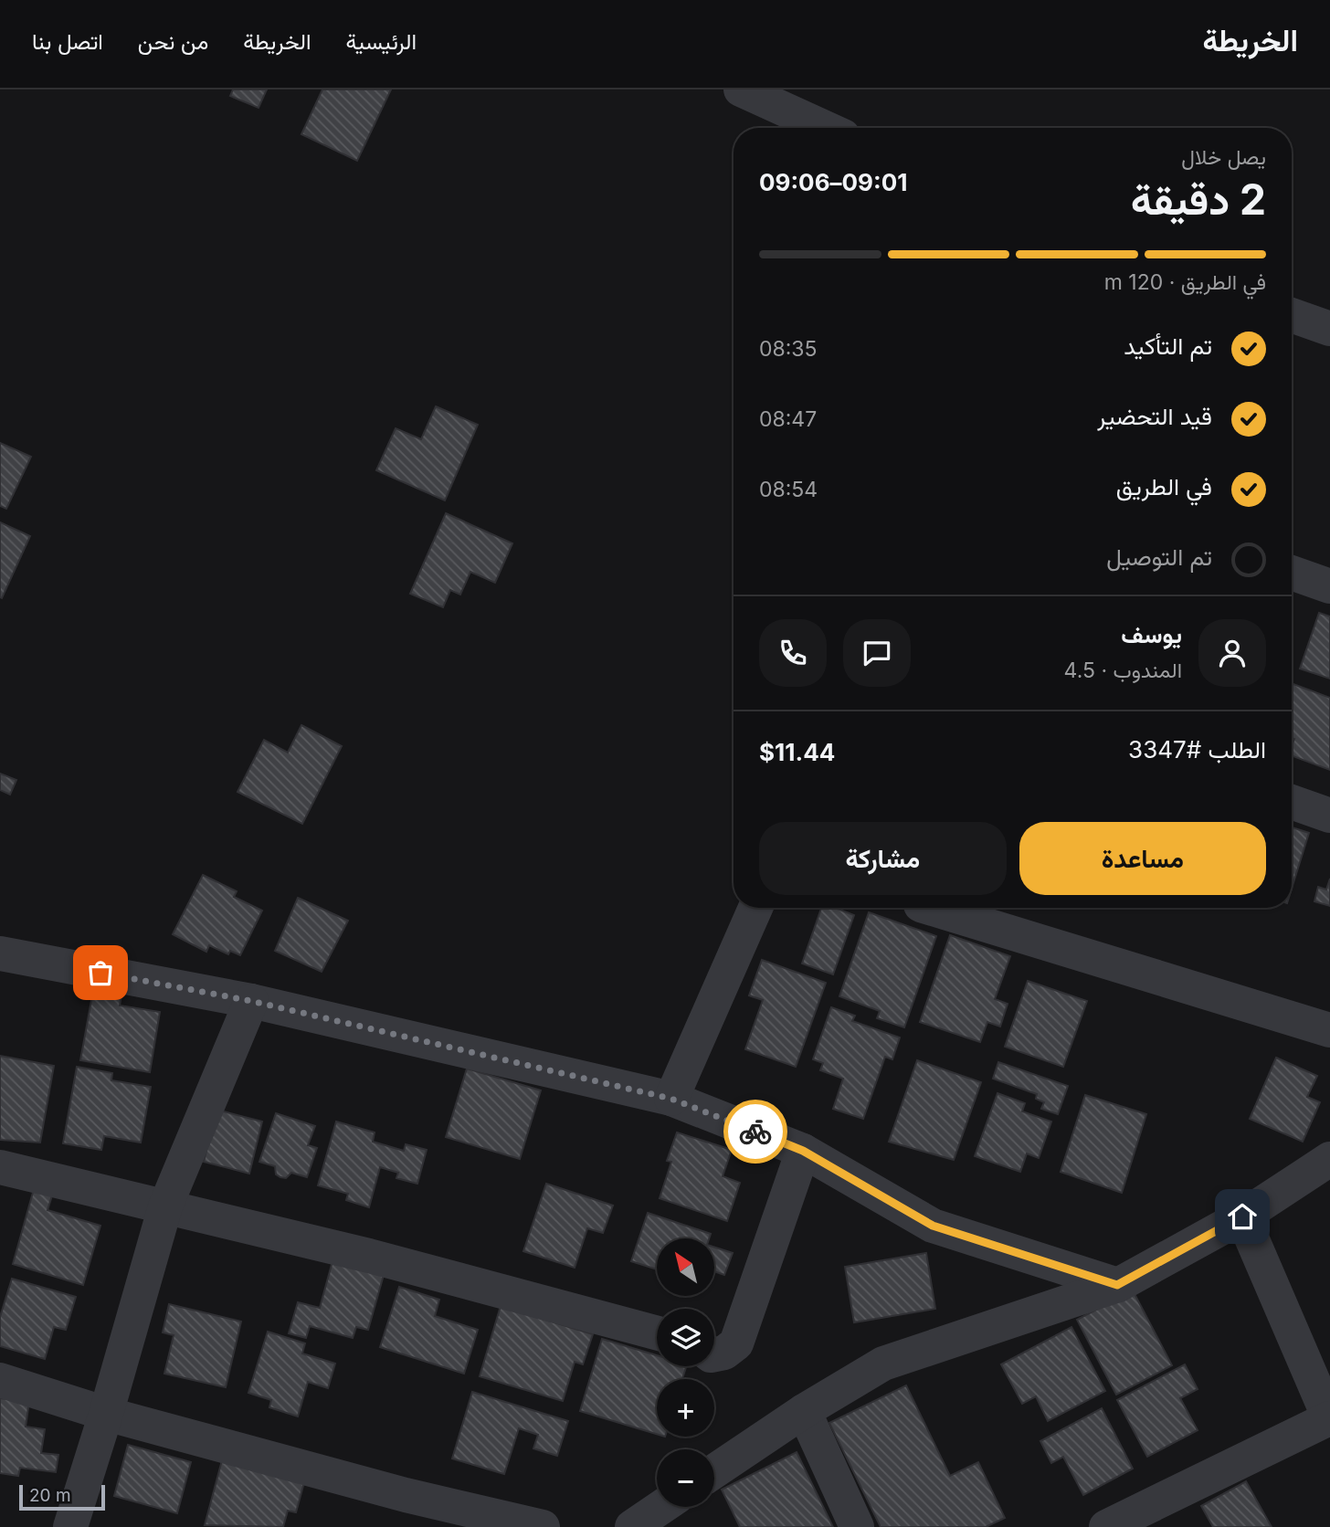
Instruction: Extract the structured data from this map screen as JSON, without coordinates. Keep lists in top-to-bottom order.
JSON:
{
  "scale_bar": "20 m",
  "north": "top left",
  "page": {
    "header": "الخريطة",
    "nav": [
      "الرئيسية",
      "الخريطة",
      "من نحن",
      "اتصل بنا"
    ],
    "heading": ["2 دقيقة", "يصل خلال", "09:01–09:06"],
    "panel": [
      "يوسف",
      "المندوب · 4.5",
      "الطلب #3347",
      "$11.44"
    ],
    "bar": "في الطريق · 120 m",
    "list": [
      ["تم التأكيد", "08:35"],
      ["قيد التحضير", "08:47"],
      ["في الطريق", "08:54"],
      "تم التوصيل"
    ],
    "buttons": ["مساعدة", "مشاركة"],
    "map_buttons": ["+", "−"],
    "scale": "20 m"
  }
}
